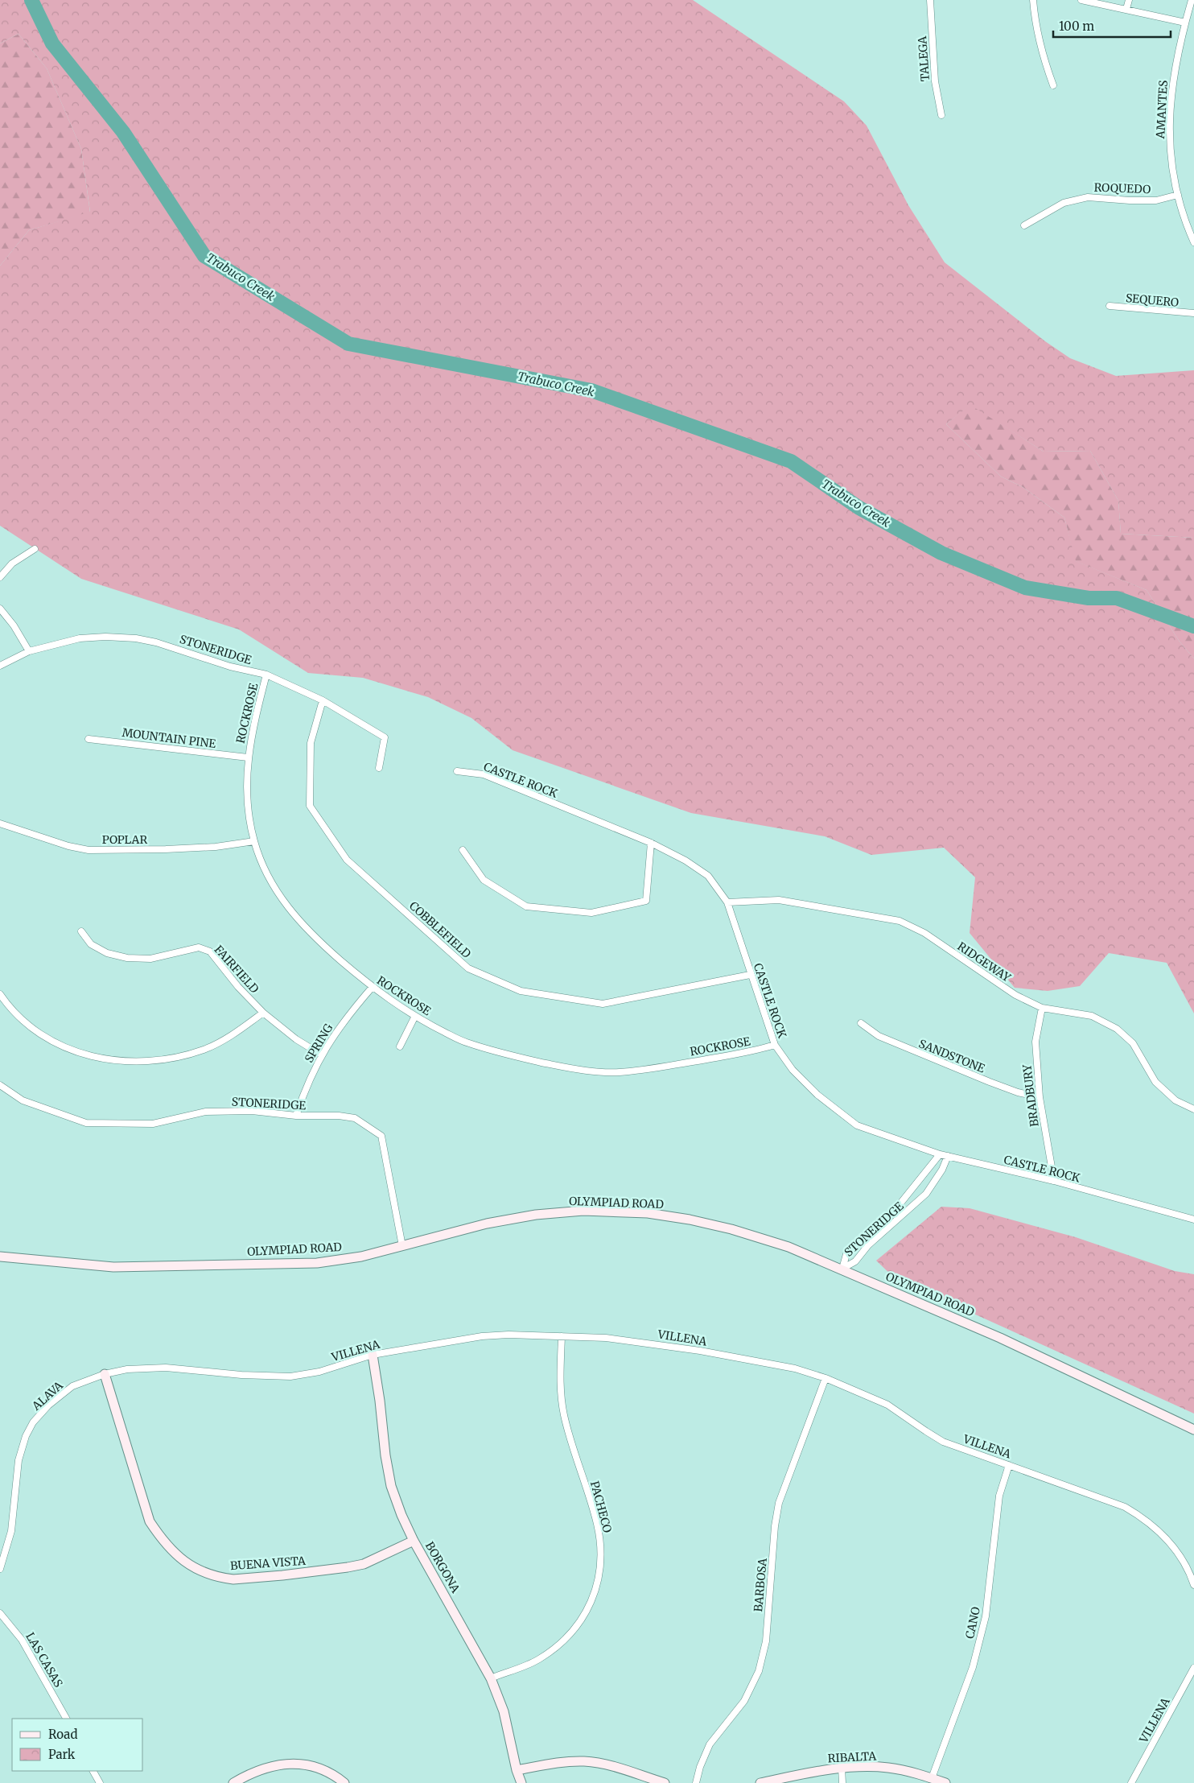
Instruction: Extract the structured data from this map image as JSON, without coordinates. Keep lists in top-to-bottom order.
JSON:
{
  "streets": {
    "street": [
      "TALEGA",
      "AMANTES",
      "ROQUEDO",
      "SEQUERO",
      "STONERIDGE",
      "ROCKROSE",
      "MOUNTAIN PINE",
      "CASTLE ROCK",
      "POPLAR",
      "COBBLEFIELD",
      "RIDGEWAY",
      "FAIRFIELD",
      "SPRING",
      "SANDSTONE",
      "BRADBURY",
      "OLYMPIAD ROAD",
      "VILLENA",
      "ALAVA",
      "PACHECO",
      "BUENA VISTA",
      "BORGONA",
      "BARBOSA",
      "CANO",
      "LAS CASAS",
      "RIBALTA"
    ]
  },
  "crossings": [
    ["AMANTES", "ROQUEDO"],
    ["STONERIDGE", "ROCKROSE"],
    ["STONERIDGE", "CASTLE ROCK"],
    ["STONERIDGE", "COBBLEFIELD"],
    ["STONERIDGE", "SPRING"],
    ["STONERIDGE", "OLYMPIAD ROAD"],
    ["ROCKROSE", "MOUNTAIN PINE"],
    ["ROCKROSE", "CASTLE ROCK"],
    ["ROCKROSE", "POPLAR"],
    ["ROCKROSE", "SPRING"],
    ["CASTLE ROCK", "COBBLEFIELD"],
    ["CASTLE ROCK", "RIDGEWAY"],
    ["CASTLE ROCK", "BRADBURY"],
    ["RIDGEWAY", "BRADBURY"],
    ["FAIRFIELD", "SPRING"],
    ["SANDSTONE", "BRADBURY"],
    ["VILLENA", "ALAVA"],
    ["VILLENA", "PACHECO"],
    ["VILLENA", "BUENA VISTA"],
    ["VILLENA", "BORGONA"],
    ["VILLENA", "BARBOSA"],
    ["VILLENA", "CANO"],
    ["ALAVA", "BUENA VISTA"],
    ["PACHECO", "BORGONA"],
    ["BUENA VISTA", "BORGONA"],
    ["CANO", "RIBALTA"]
  ],
  "water": ["Trabuco Creek"],
  "legend": ["Road", "Park"],
  "scale_bar": "100 m"
}
